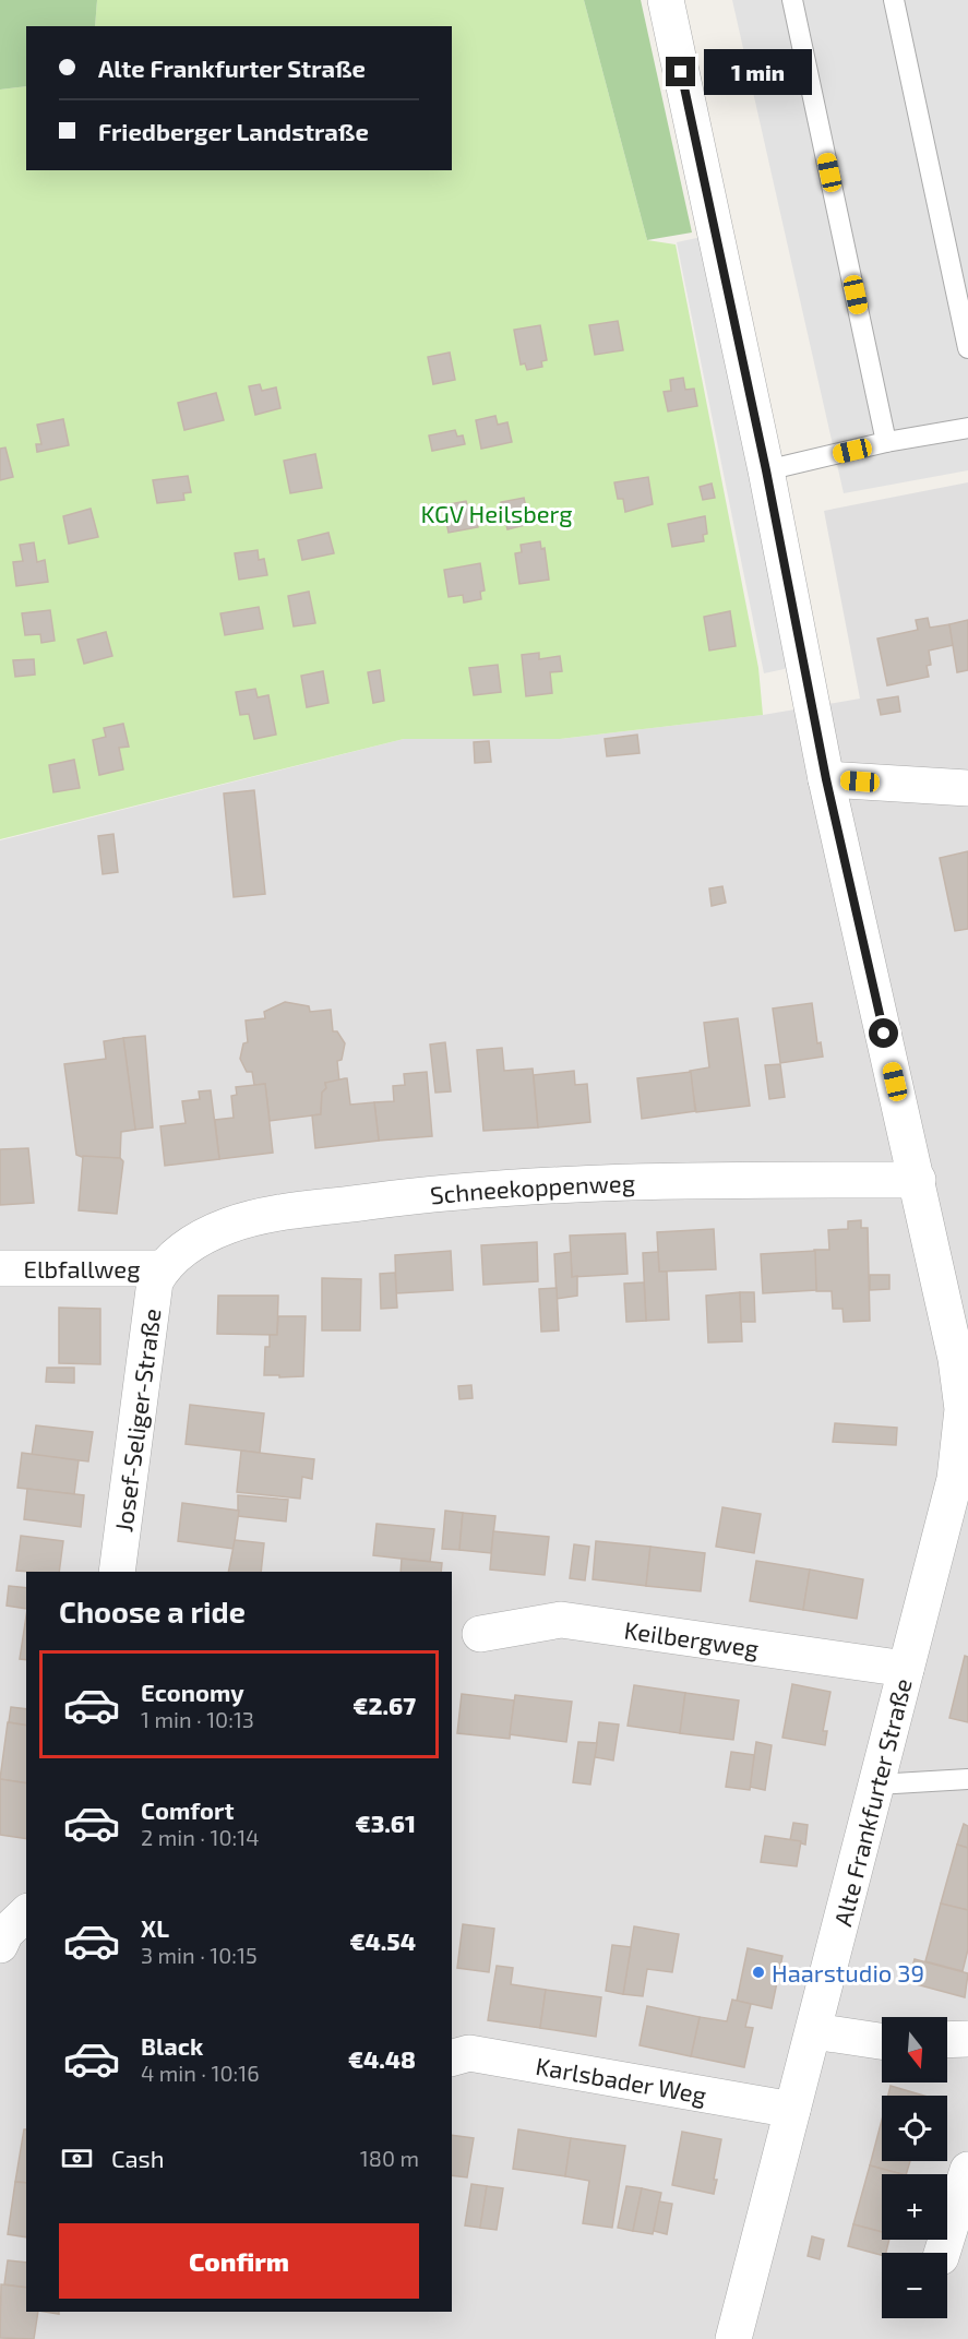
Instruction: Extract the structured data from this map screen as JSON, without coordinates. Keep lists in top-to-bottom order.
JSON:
{
  "streets": {
    "street": [
      "Schneekoppenweg",
      "Elbfallweg",
      "Josef-Seliger-Straße",
      "Keilbergweg",
      "Alte Frankfurter Straße",
      "Karlsbader Weg"
    ]
  },
  "crossings": [
    ["Schneekoppenweg", "Elbfallweg"],
    ["Schneekoppenweg", "Josef-Seliger-Straße"],
    ["Schneekoppenweg", "Alte Frankfurter Straße"],
    ["Elbfallweg", "Josef-Seliger-Straße"],
    ["Keilbergweg", "Alte Frankfurter Straße"],
    ["Alte Frankfurter Straße", "Karlsbader Weg"]
  ],
  "parks": ["KGV Heilsberg"],
  "places": ["Haarstudio 39"],
  "north": "bottom",
  "page": {
    "banner": ["Alte Frankfurter Straße", "Friedberger Landstraße"],
    "bubble": "1 min",
    "heading": "Choose a ride",
    "list": [
      {
        "name": "Economy",
        "note": "1 min · 10:13",
        "value": "€2.67"
      },
      {
        "name": "Comfort",
        "note": "2 min · 10:14",
        "value": "€3.61"
      },
      {
        "name": "XL",
        "note": "3 min · 10:15",
        "value": "€4.54"
      },
      {
        "name": "Black",
        "note": "4 min · 10:16",
        "value": "€4.48"
      }
    ],
    "map_buttons": ["+", "−"],
    "pay": ["Cash", "180 m"],
    "buttons": "Confirm"
  }
}
